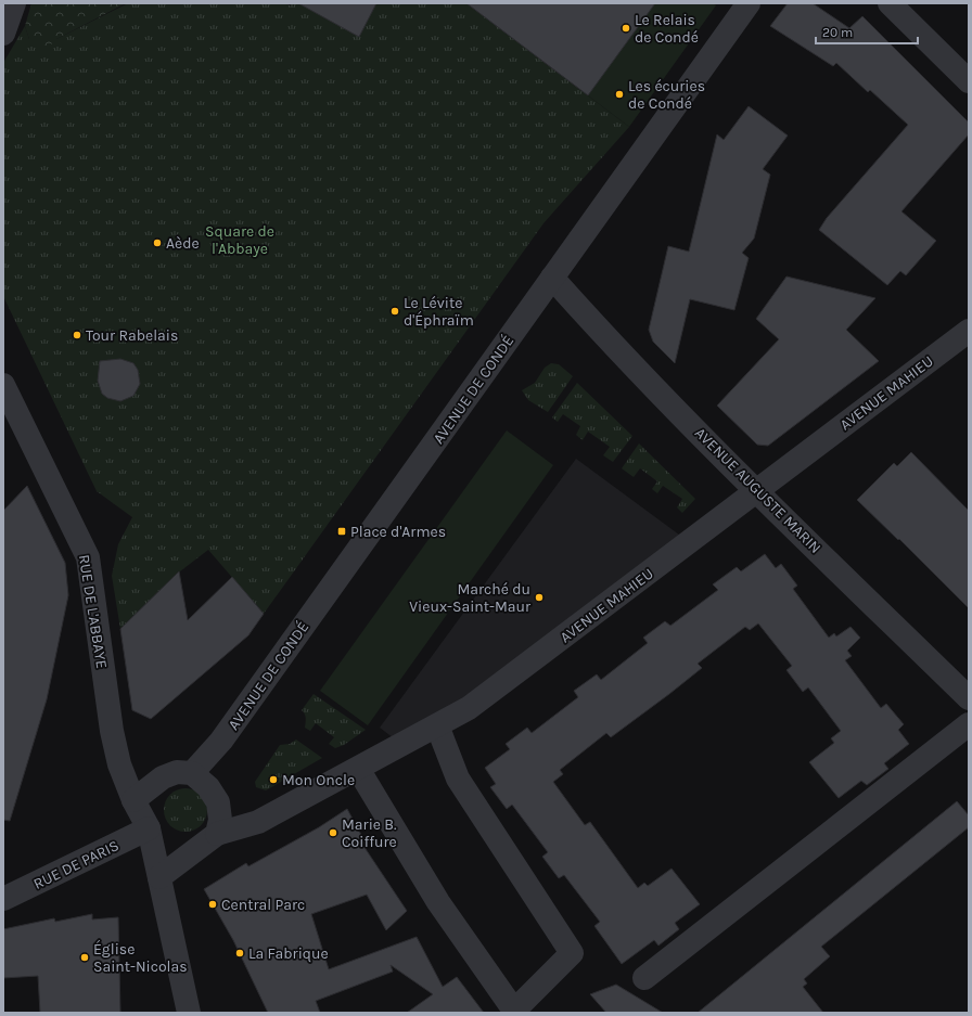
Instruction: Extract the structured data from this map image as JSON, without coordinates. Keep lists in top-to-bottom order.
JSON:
{
  "streets": {
    "street": [
      "AVENUE DE CONDÉ",
      "AVENUE MAHIEU",
      "AVENUE AUGUSTE MARIN",
      "RUE DE L'ABBAYE",
      "RUE DE PARIS"
    ]
  },
  "crossings": [
    ["AVENUE DE CONDÉ", "AVENUE AUGUSTE MARIN"],
    ["AVENUE MAHIEU", "AVENUE AUGUSTE MARIN"],
    ["RUE DE L'ABBAYE", "RUE DE PARIS"]
  ],
  "parks": ["Square de l'Abbaye"],
  "places": {
    "other": [
      "Le Relais de Condé",
      "Les écuries de Condé",
      "Aède",
      "Le Lévite d'Éphraïm",
      "Tour Rabelais",
      "Marché du Vieux-Saint-Maur",
      "Mon Oncle",
      "Marie B. Coiffure",
      "Central Parc",
      "La Fabrique",
      "Église Saint-Nicolas"
    ],
    "transit": ["Place d'Armes"]
  },
  "scale_bar": "20 m"
}
